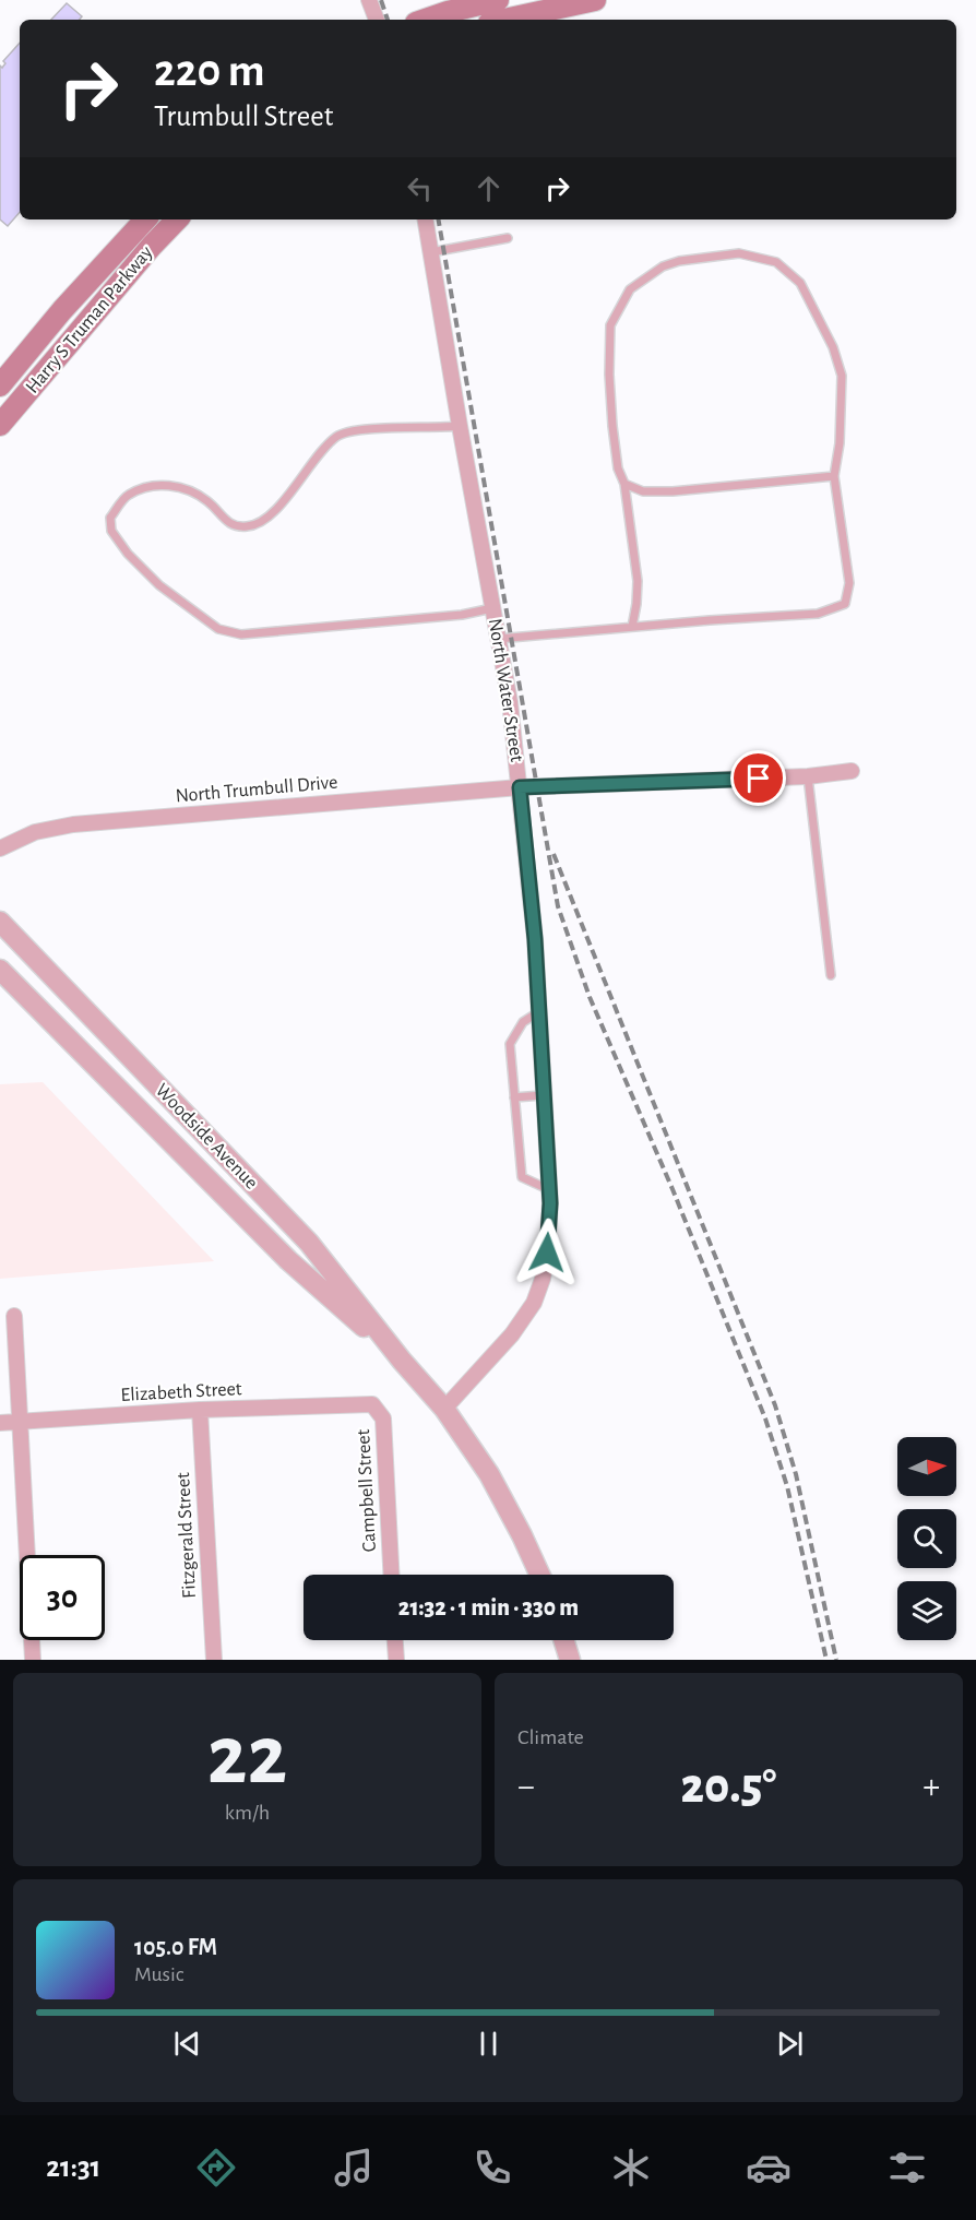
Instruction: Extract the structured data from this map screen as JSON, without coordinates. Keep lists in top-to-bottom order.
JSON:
{
  "streets": {
    "main road": ["Harry S Truman Parkway"],
    "street": [
      "North Water Street",
      "North Trumbull Drive",
      "Woodside Avenue",
      "Elizabeth Street",
      "Campbell Street",
      "Fitzgerald Street"
    ]
  },
  "crossings": [
    ["North Water Street", "North Trumbull Drive"],
    ["North Water Street", "Woodside Avenue"],
    ["Elizabeth Street", "Campbell Street"],
    ["Elizabeth Street", "Fitzgerald Street"]
  ],
  "north": "right",
  "page": {
    "turn": ["220 m", "Trumbull Street"],
    "limit": "30",
    "trip": "21:32 · 1 min · 330 m",
    "tile": [
      ["22", "km/h"],
      "Climate"
    ],
    "heat": ["−", "20.5°", "+"],
    "song": ["105.0 FM", "Music"],
    "tabs": "21:31"
  }
}
